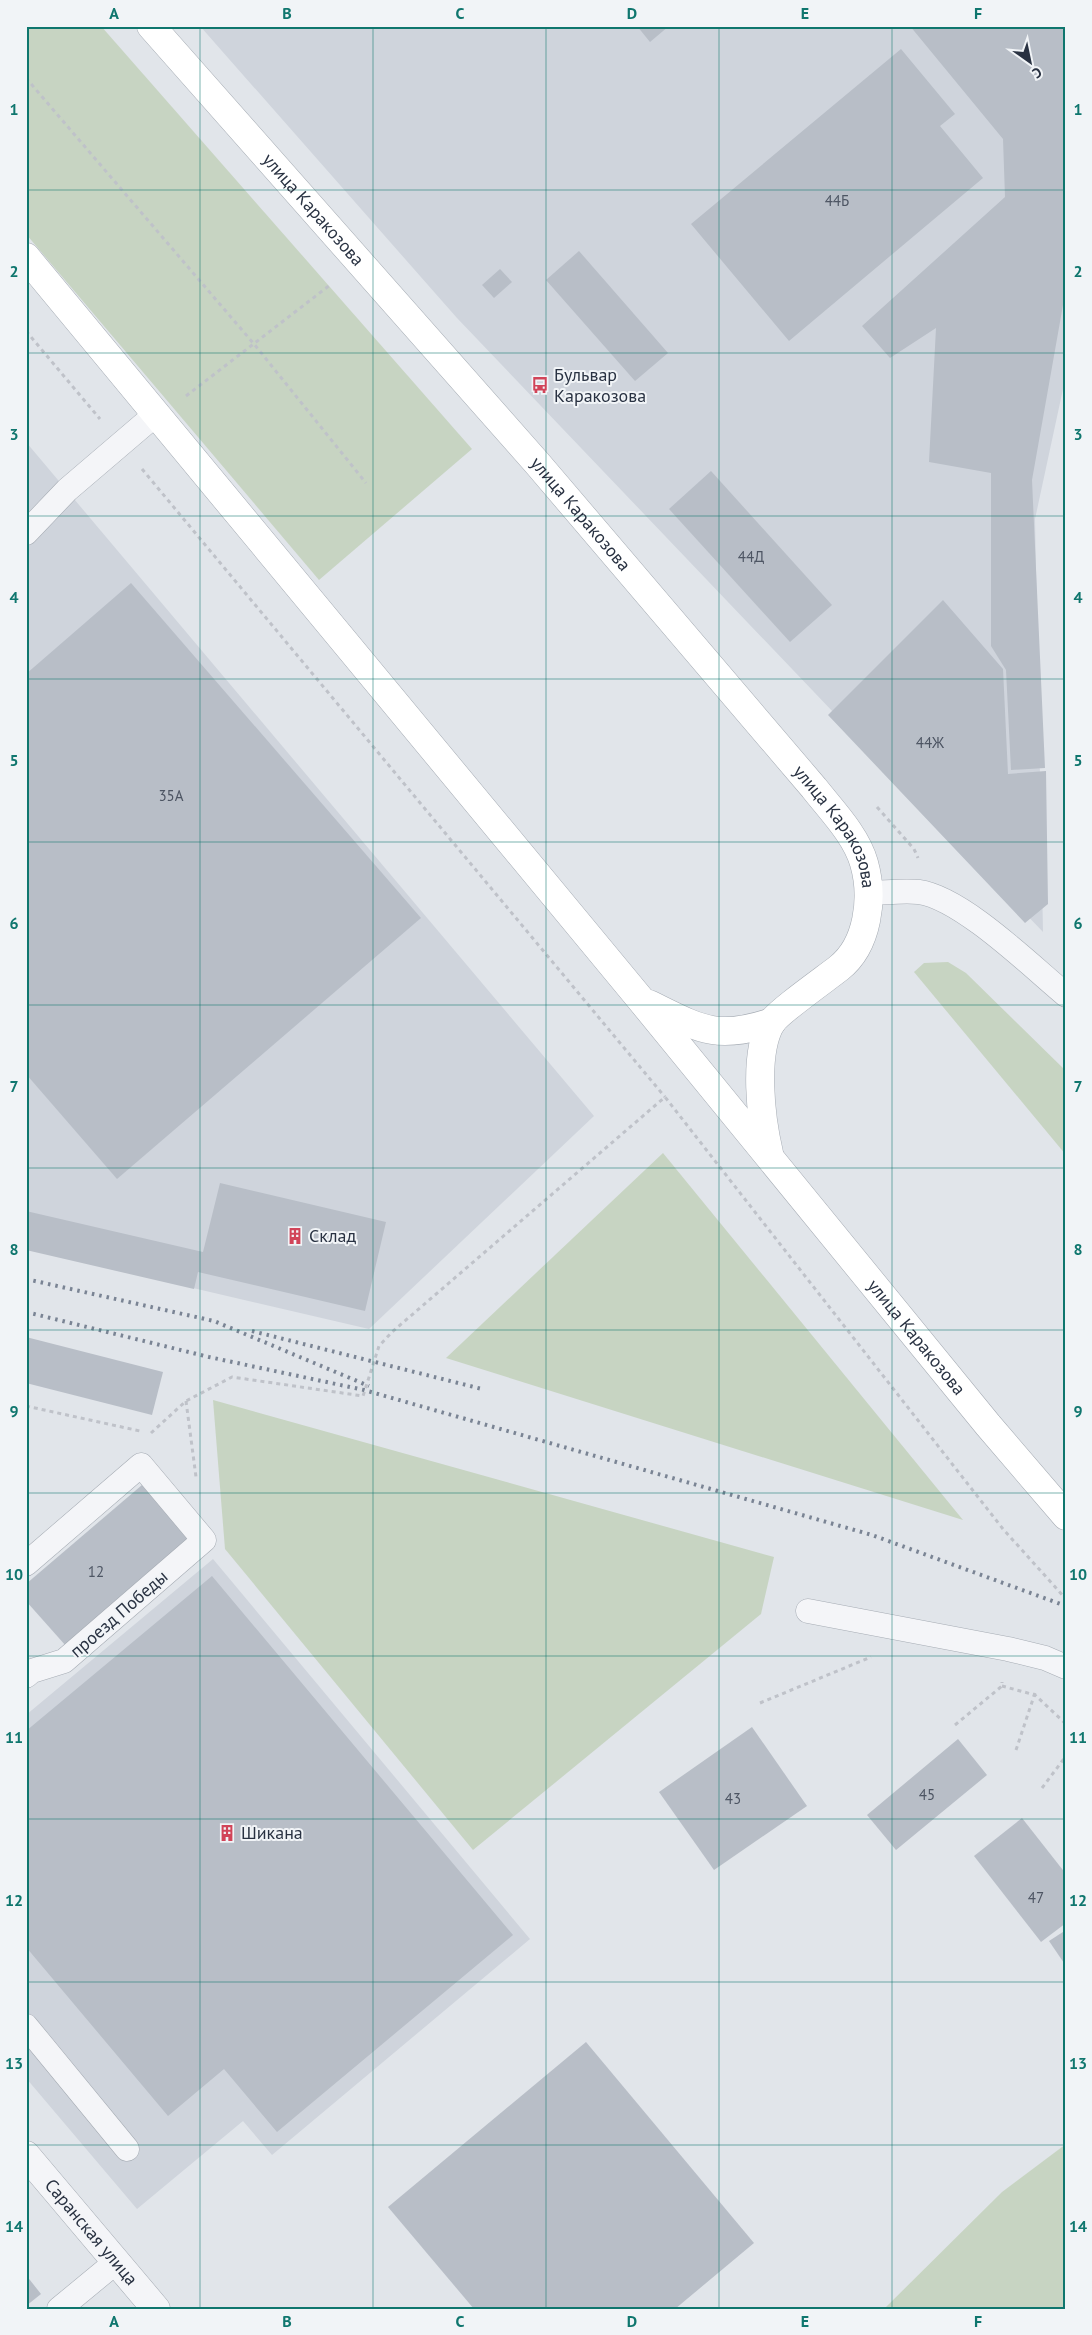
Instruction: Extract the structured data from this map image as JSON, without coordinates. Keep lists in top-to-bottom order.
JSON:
{
  "streets": {
    "main road": ["улица Каракозова"],
    "street": ["Саранская улица"],
    "lane": ["проезд Победы"]
  },
  "places": {
    "bus stop": ["Бульвар Каракозова"],
    "building": ["Склад", "Шикана"]
  },
  "house_numbers": [
    "44Б",
    "44Д",
    "44Ж",
    "35А",
    "12",
    "45",
    "43",
    "47"
  ],
  "north": "bottom right",
  "grid": {
    "columns": [
      "A",
      "B",
      "C",
      "D",
      "E",
      "F"
    ],
    "rows": [
      "1",
      "2",
      "3",
      "4",
      "5",
      "6",
      "7",
      "8",
      "9",
      "10",
      "11",
      "12",
      "13",
      "14"
    ]
  }
}
